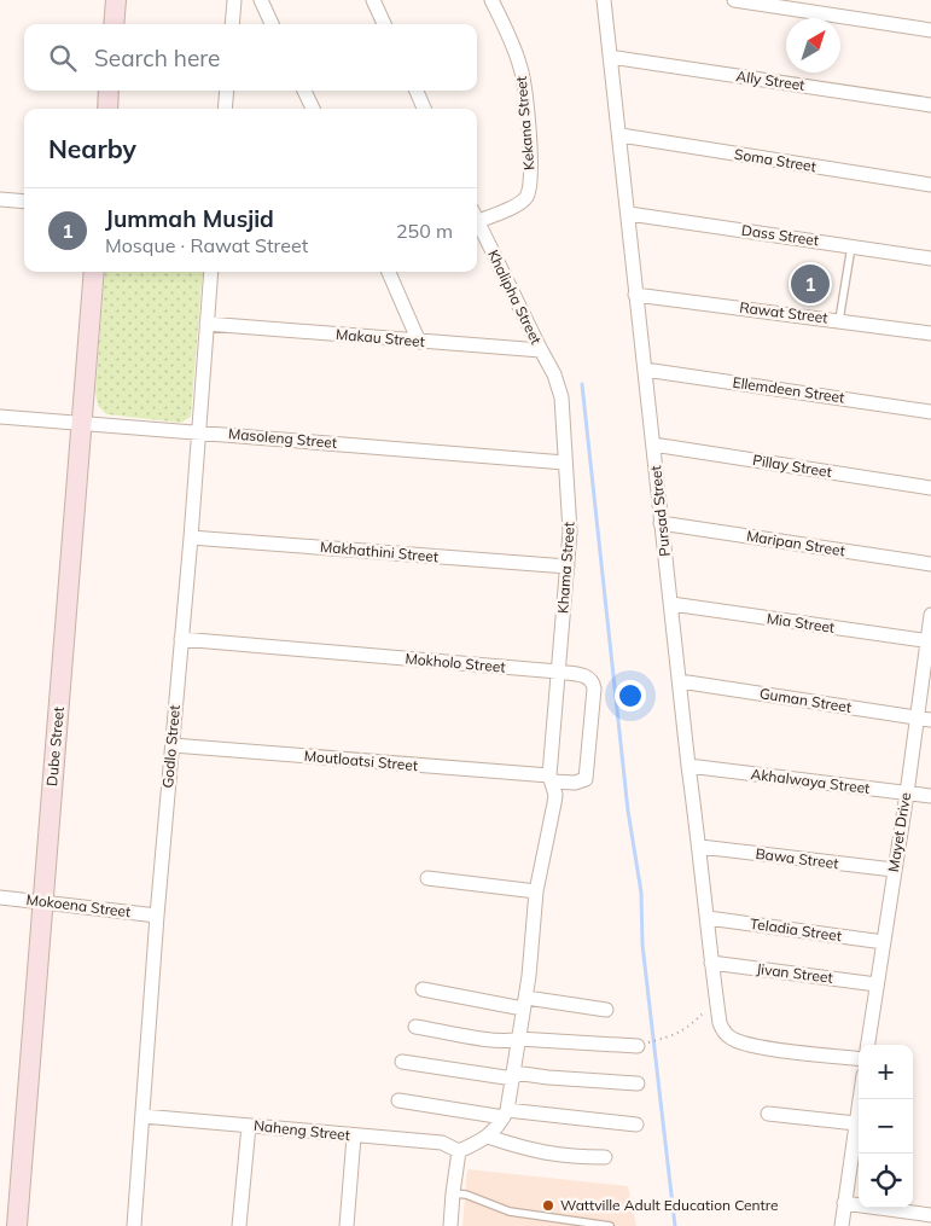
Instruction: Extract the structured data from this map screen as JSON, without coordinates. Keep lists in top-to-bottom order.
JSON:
{
  "streets": {
    "street": [
      "Ally Street",
      "Kekana Street",
      "Soma Street",
      "Dass Street",
      "Khalipha Street",
      "Rawat Street",
      "Makau Street",
      "Ellemdeen Street",
      "Masoleng Street",
      "Pillay Street",
      "Pursad Street",
      "Maripan Street",
      "Makhathini Street",
      "Khama Street",
      "Mia Street",
      "Mokholo Street",
      "Guman Street",
      "Dube Street",
      "Godlo Street",
      "Moutloatsi Street",
      "Akhalwaya Street",
      "Mayet Drive",
      "Bawa Street",
      "Mokoena Street",
      "Teladia Street",
      "Jivan Street",
      "Naheng Street"
    ]
  },
  "crossings": [
    ["Ally Street", "Pursad Street"],
    ["Soma Street", "Pursad Street"],
    ["Dass Street", "Pursad Street"],
    ["Khalipha Street", "Makau Street"],
    ["Khalipha Street", "Khama Street"],
    ["Rawat Street", "Pursad Street"],
    ["Makau Street", "Khama Street"],
    ["Makau Street", "Godlo Street"],
    ["Ellemdeen Street", "Pursad Street"],
    ["Masoleng Street", "Khama Street"],
    ["Masoleng Street", "Dube Street"],
    ["Masoleng Street", "Godlo Street"],
    ["Pillay Street", "Pursad Street"],
    ["Pursad Street", "Maripan Street"],
    ["Pursad Street", "Mia Street"],
    ["Pursad Street", "Guman Street"],
    ["Pursad Street", "Akhalwaya Street"],
    ["Pursad Street", "Bawa Street"],
    ["Pursad Street", "Teladia Street"],
    ["Pursad Street", "Jivan Street"],
    ["Makhathini Street", "Khama Street"],
    ["Makhathini Street", "Godlo Street"],
    ["Khama Street", "Mokholo Street"],
    ["Khama Street", "Moutloatsi Street"],
    ["Mia Street", "Mayet Drive"],
    ["Mokholo Street", "Godlo Street"],
    ["Mokholo Street", "Moutloatsi Street"],
    ["Guman Street", "Mayet Drive"],
    ["Dube Street", "Mokoena Street"],
    ["Godlo Street", "Moutloatsi Street"],
    ["Godlo Street", "Mokoena Street"],
    ["Godlo Street", "Naheng Street"],
    ["Akhalwaya Street", "Mayet Drive"],
    ["Mayet Drive", "Bawa Street"],
    ["Mayet Drive", "Teladia Street"],
    ["Mayet Drive", "Jivan Street"]
  ],
  "places": ["Wattville Adult Education Centre"],
  "north": "top right",
  "page": {
    "search": "Search here",
    "heading": "Nearby",
    "list": [
      {
        "mark": "1",
        "name": "Jummah Musjid",
        "note": "Mosque · Rawat Street",
        "value": "250 m"
      }
    ],
    "pins": "1",
    "map_buttons": ["+", "−"]
  }
}
